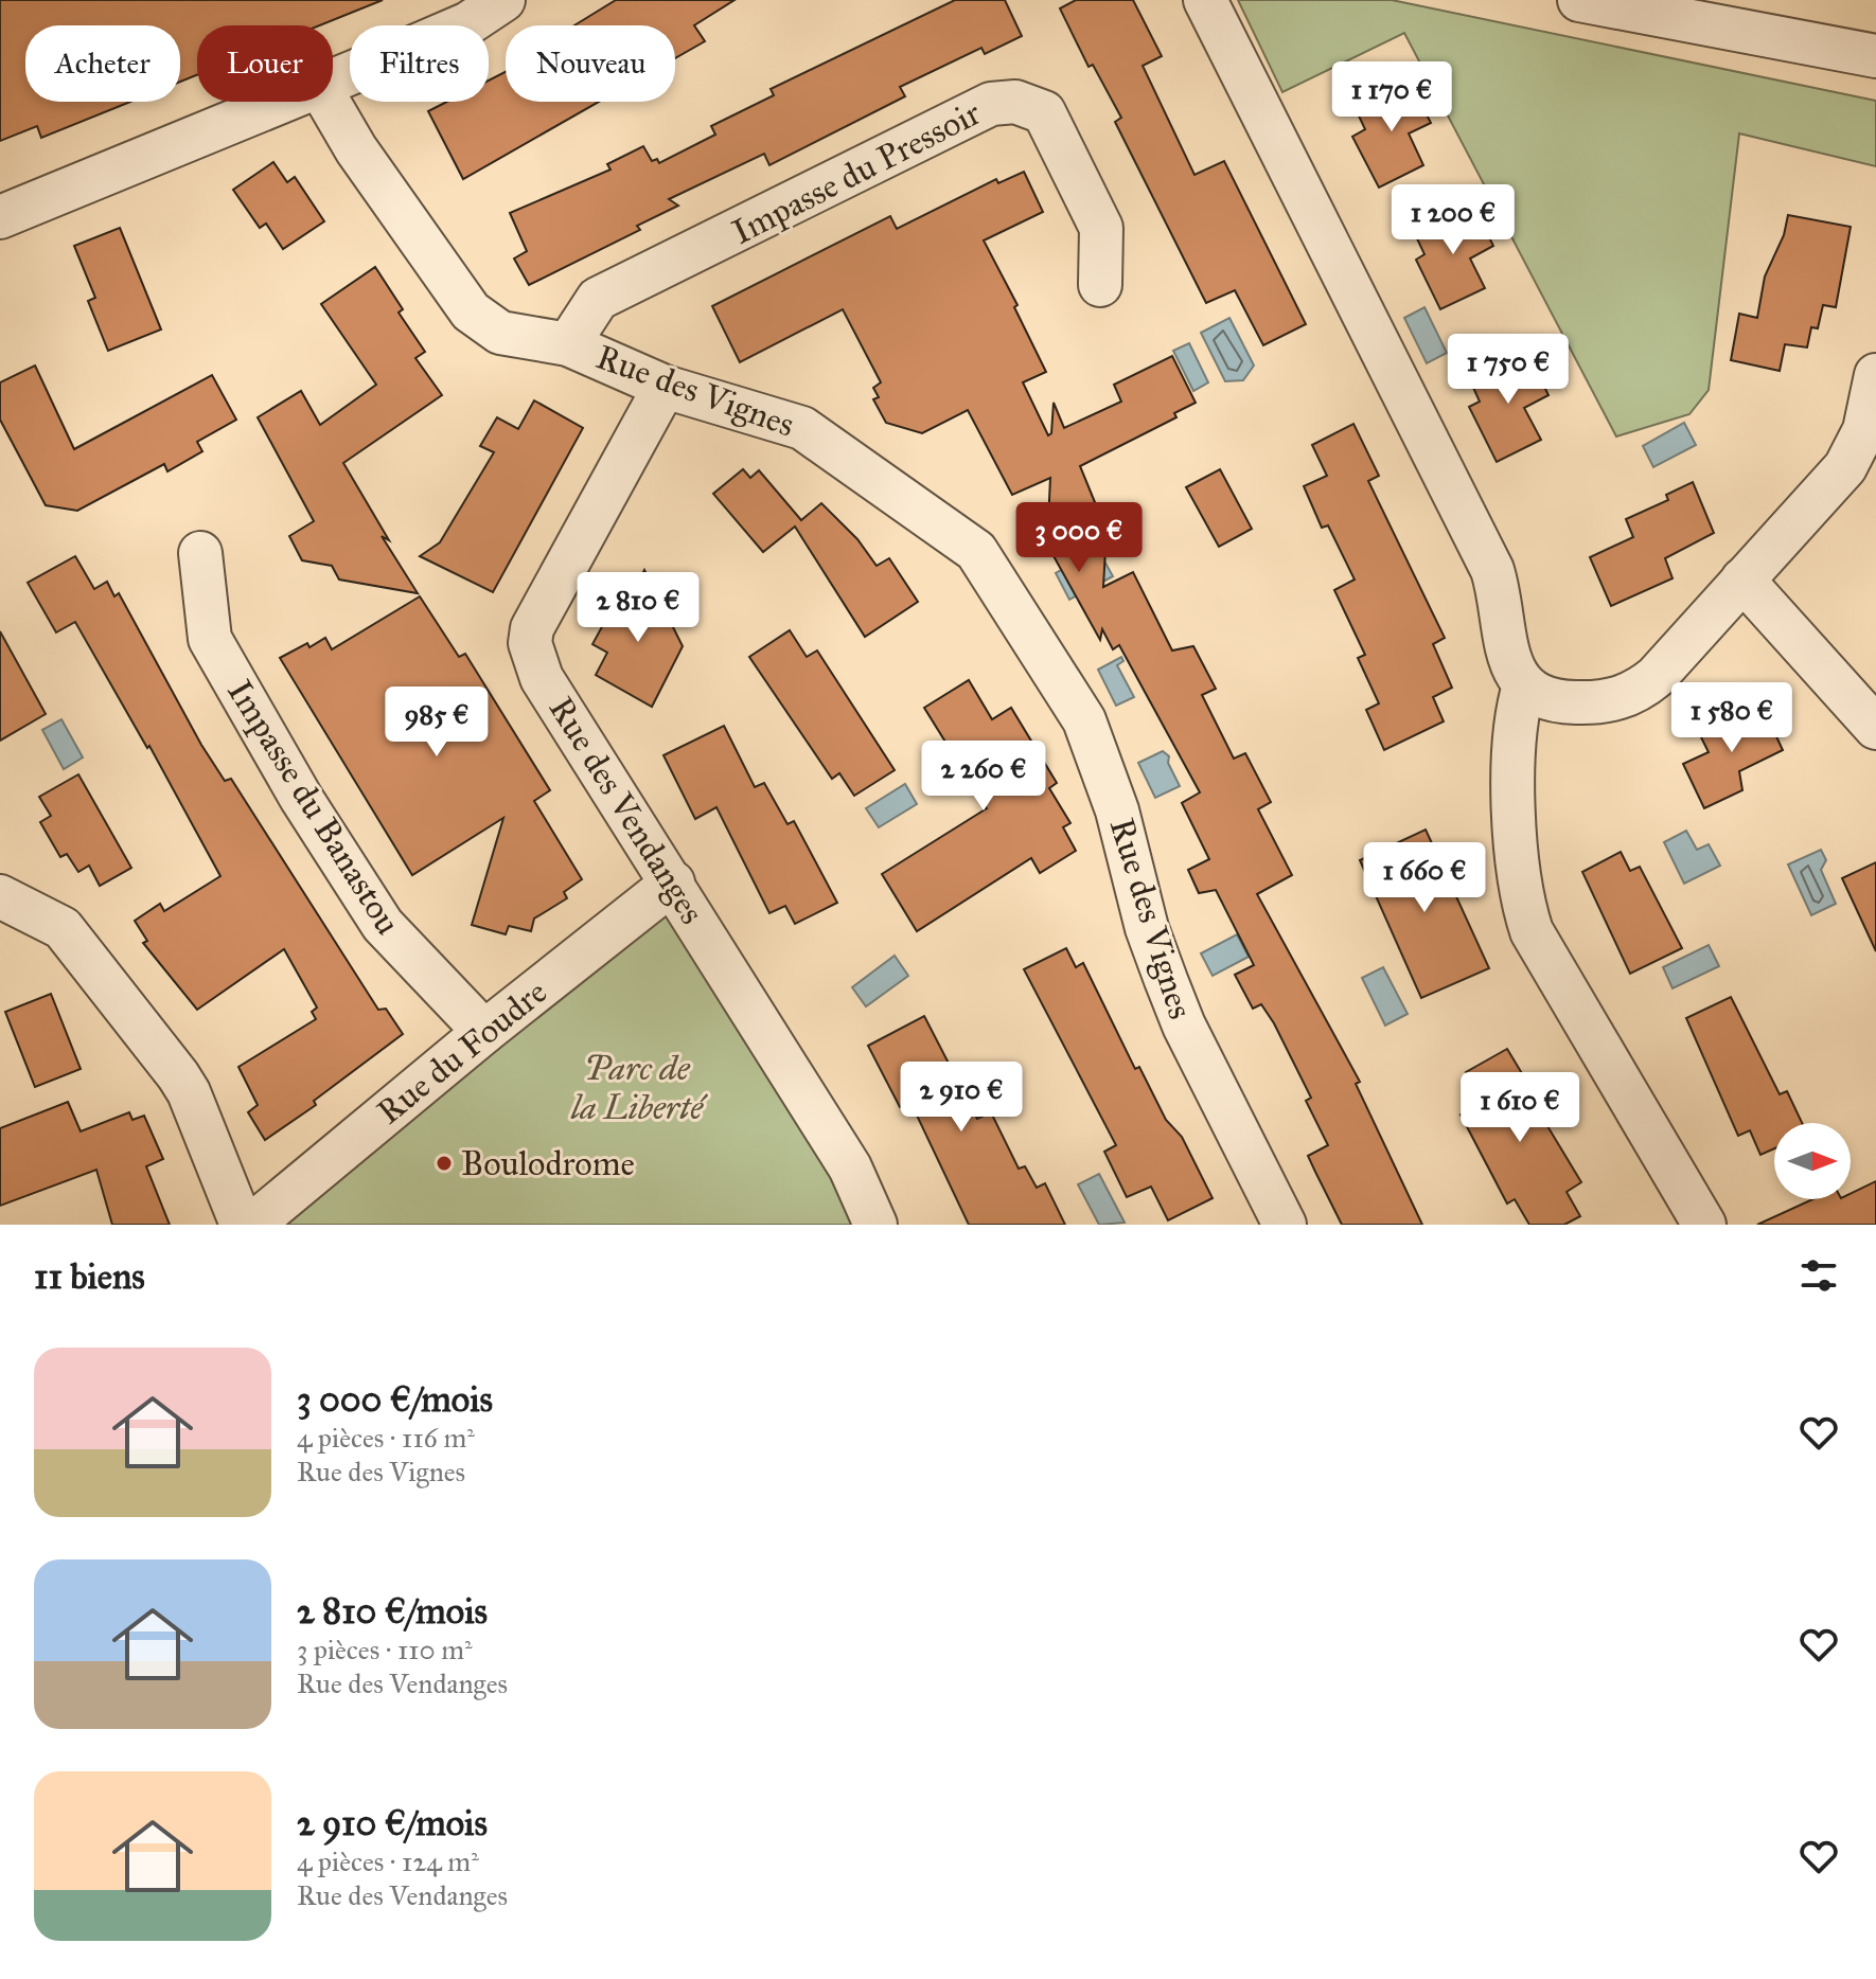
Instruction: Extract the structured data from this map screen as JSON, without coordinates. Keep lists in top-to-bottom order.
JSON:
{
  "streets": {
    "street": [
      "Impasse du Pressoir",
      "Rue des Vignes",
      "Impasse du Banastou",
      "Rue des Vendanges",
      "Rue du Foudre"
    ]
  },
  "crossings": [
    ["Impasse du Pressoir", "Rue des Vignes"],
    ["Rue des Vignes", "Rue des Vendanges"],
    ["Impasse du Banastou", "Rue du Foudre"],
    ["Rue des Vendanges", "Rue du Foudre"]
  ],
  "parks": ["Parc de la Liberté"],
  "places": ["Boulodrome"],
  "north": "right",
  "page": {
    "chip": [
      "Acheter",
      "Louer",
      "Filtres",
      "Nouveau"
    ],
    "price": [
      "1 170 €",
      "1 200 €",
      "1 750 €",
      "3 000 €",
      "2 810 €",
      "1 580 €",
      "985 €",
      "2 260 €",
      "1 660 €",
      "2 910 €",
      "1 610 €"
    ],
    "heading": "11 biens",
    "list": [
      {
        "name": "3 000 €/mois",
        "note": "4 pièces · 116 m² · Rue des Vignes"
      },
      {
        "name": "2 810 €/mois",
        "note": "3 pièces · 110 m² · Rue des Vendanges"
      },
      {
        "name": "2 910 €/mois",
        "note": "4 pièces · 124 m² · Rue des Vendanges"
      }
    ]
  }
}
